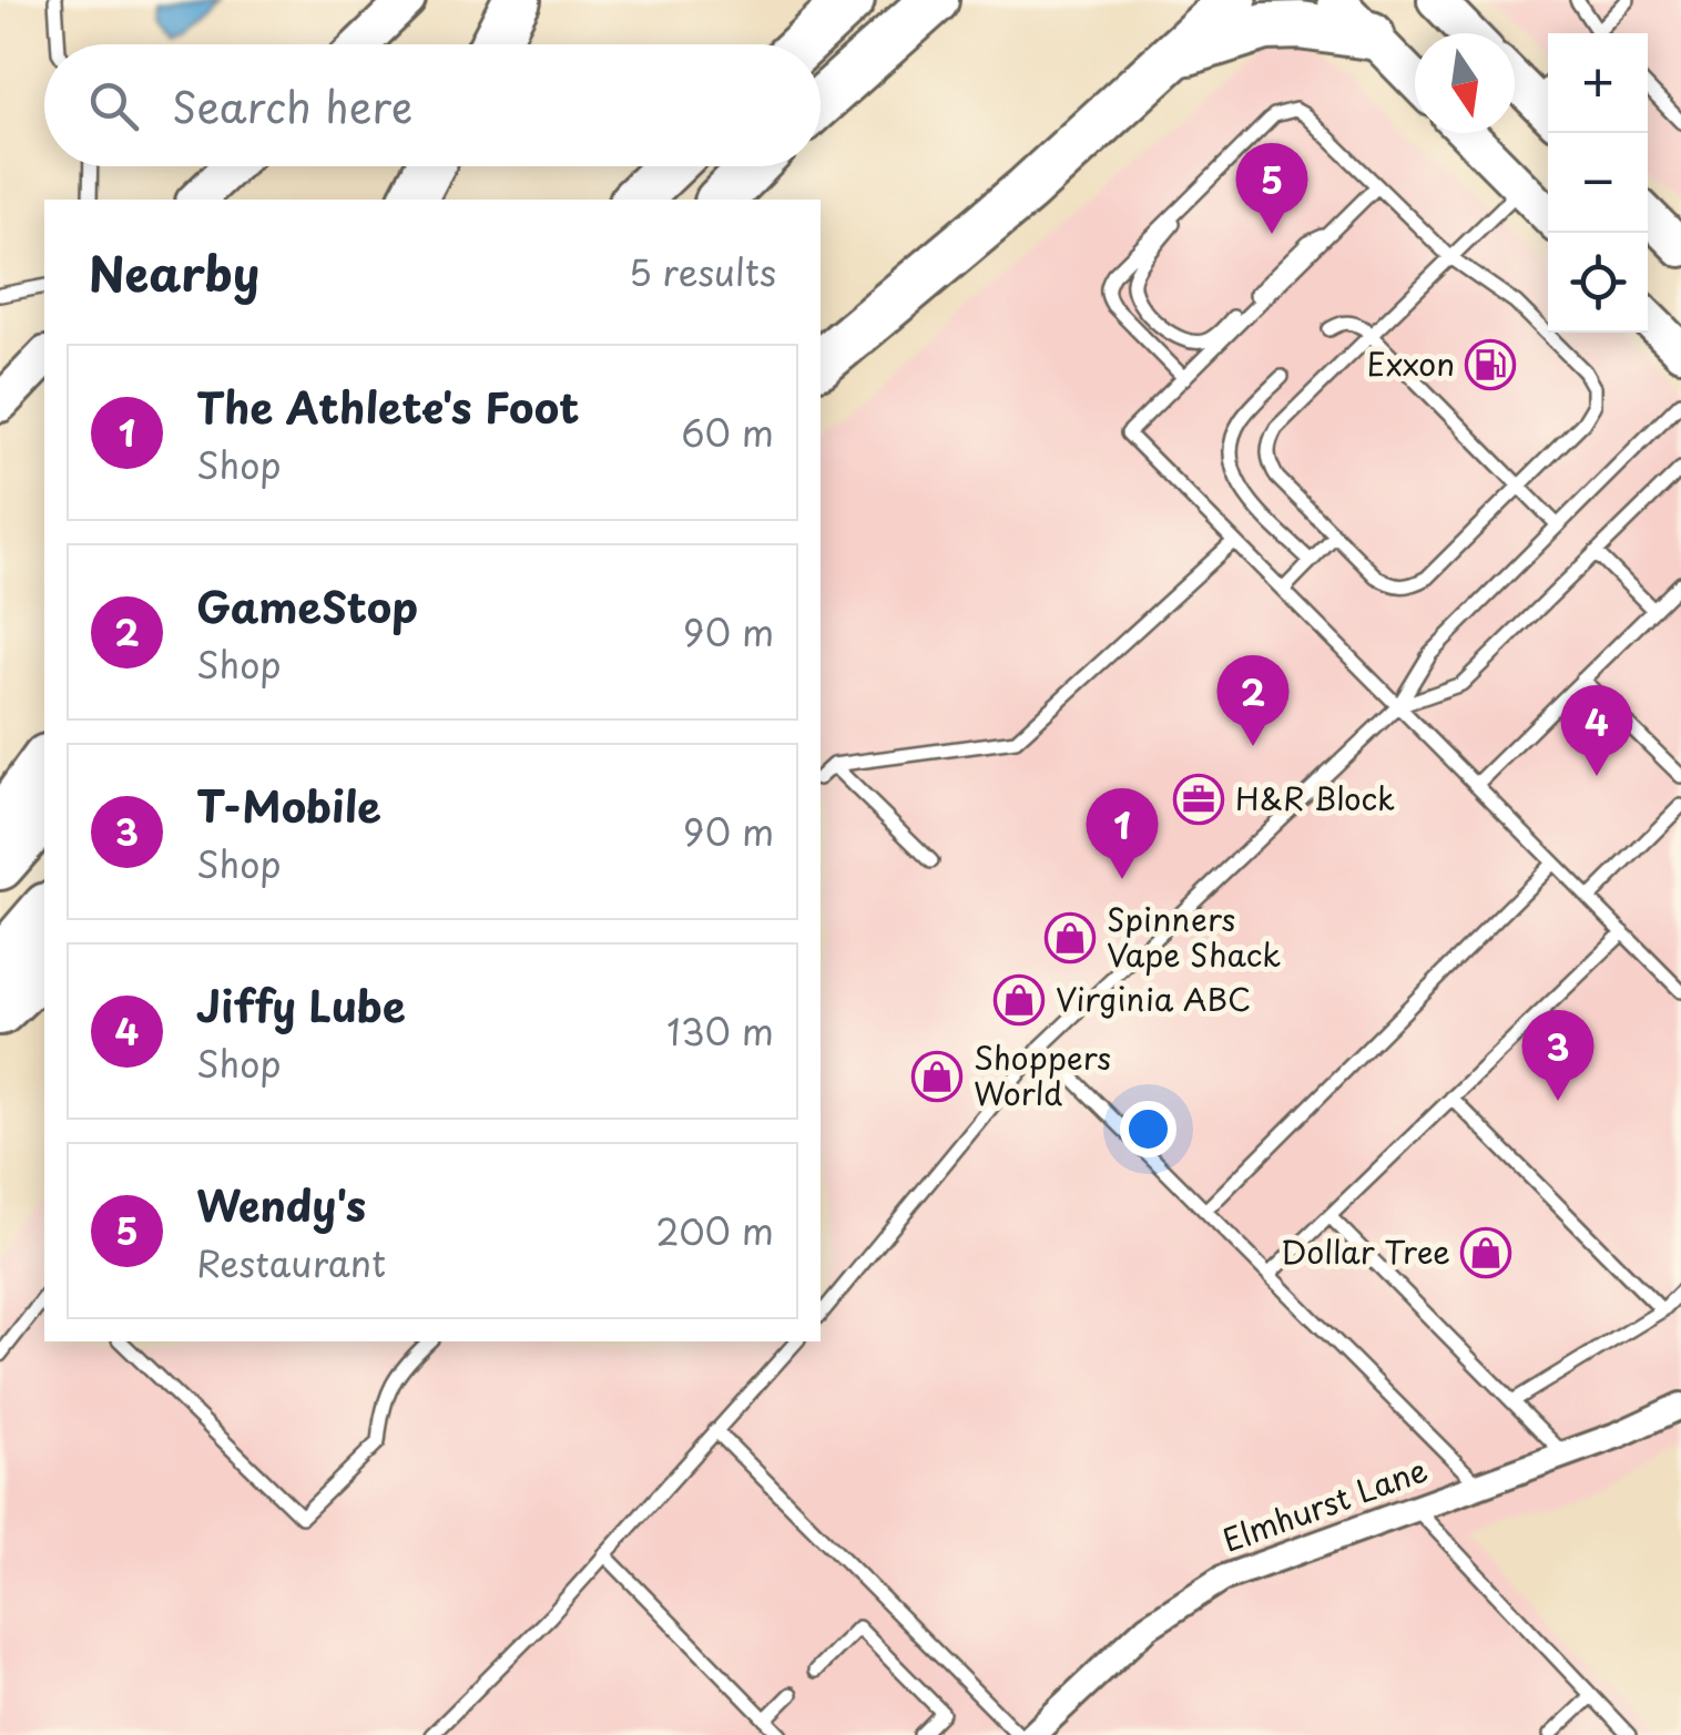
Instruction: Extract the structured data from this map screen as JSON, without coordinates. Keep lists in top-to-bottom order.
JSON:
{
  "streets": {
    "street": ["Elmhurst Lane"]
  },
  "places": {
    "fuel station": ["Exxon"],
    "office": ["H&R Block"],
    "shop": [
      "Spinners Vape Shack",
      "Virginia ABC",
      "Shoppers World",
      "Dollar Tree"
    ]
  },
  "north": "bottom",
  "page": {
    "map_buttons": ["+", "−"],
    "search": "Search here",
    "pins": [
      "5",
      "2",
      "4",
      "1",
      "3"
    ],
    "heading": ["Nearby", "5 results"],
    "list": [
      {
        "mark": "1",
        "name": "The Athlete's Foot",
        "note": "Shop",
        "value": "60 m"
      },
      {
        "mark": "2",
        "name": "GameStop",
        "note": "Shop",
        "value": "90 m"
      },
      {
        "mark": "3",
        "name": "T-Mobile",
        "note": "Shop",
        "value": "90 m"
      },
      {
        "mark": "4",
        "name": "Jiffy Lube",
        "note": "Shop",
        "value": "130 m"
      },
      {
        "mark": "5",
        "name": "Wendy's",
        "note": "Restaurant",
        "value": "200 m"
      }
    ]
  }
}
